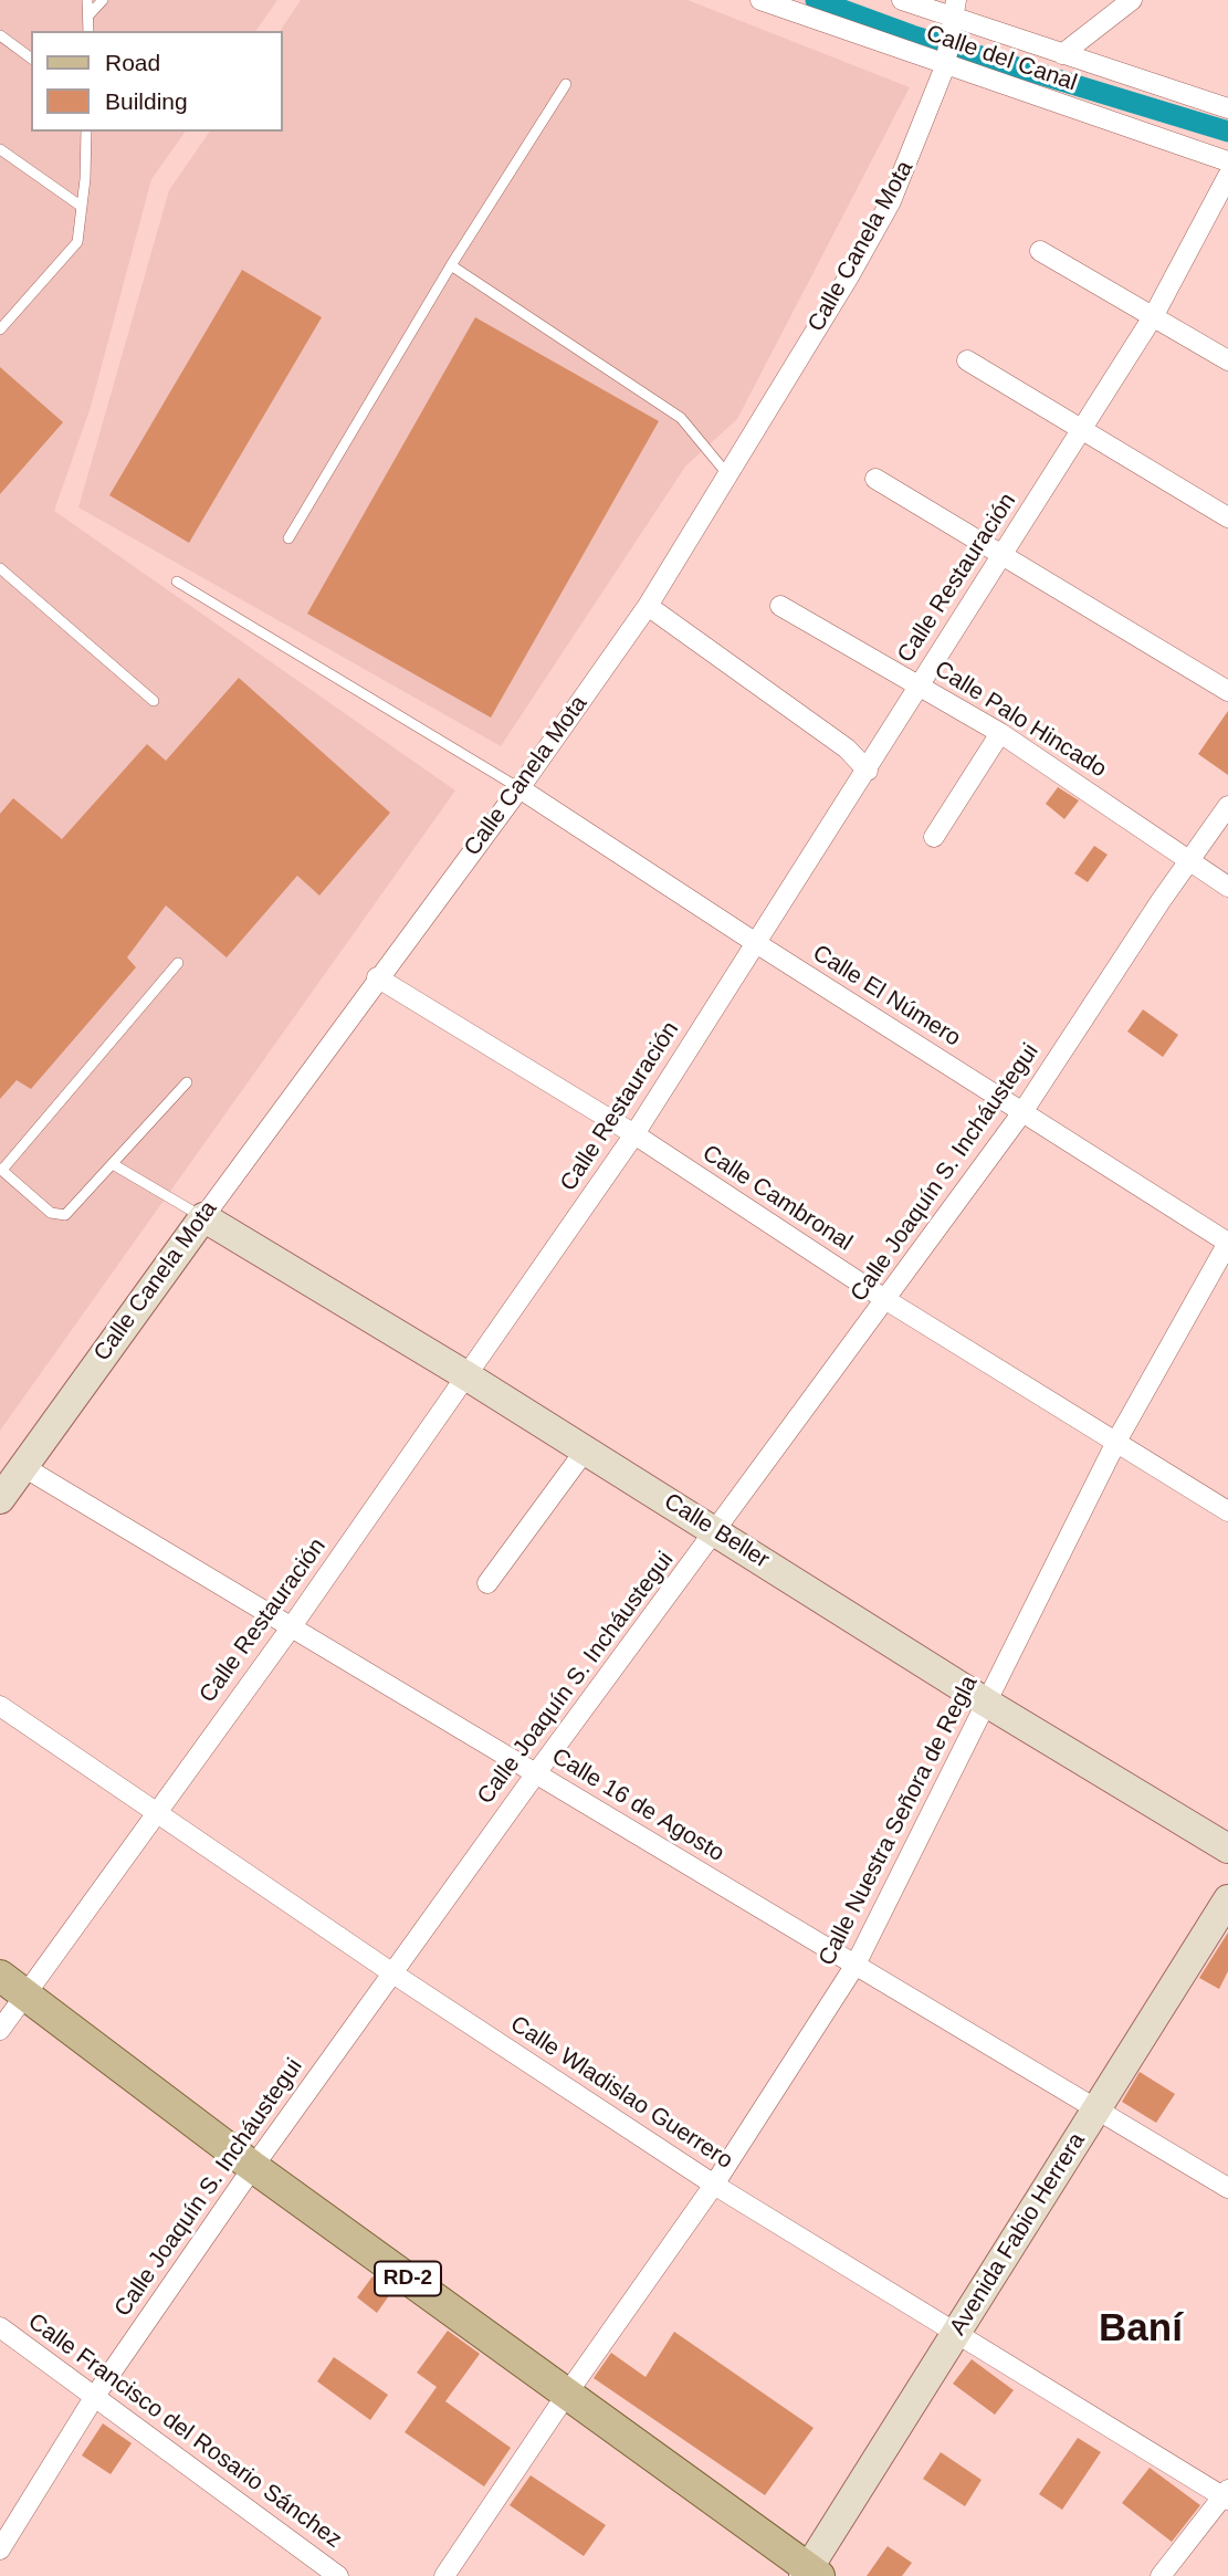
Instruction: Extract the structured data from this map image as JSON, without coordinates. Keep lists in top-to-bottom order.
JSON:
{
  "streets": {
    "main road": [
      "Calle Canela Mota",
      "Calle Beller",
      "Avenida Fabio Herrera",
      "RD-2"
    ],
    "street": [
      "Calle del Canal",
      "Calle Restauración",
      "Calle Palo Hincado",
      "Calle El Número",
      "Calle Joaquín S. Incháustegui",
      "Calle Cambronal",
      "Calle 16 de Agosto",
      "Calle Nuestra Señora de Regla",
      "Calle Wladislao Guerrero",
      "Calle Francisco del Rosario Sánchez"
    ]
  },
  "crossings": [
    ["Calle del Canal", "Calle Canela Mota"],
    ["Calle Canela Mota", "Calle El Número"],
    ["Calle Canela Mota", "Calle Cambronal"],
    ["Calle Canela Mota", "Calle Beller"],
    ["Calle Canela Mota", "Calle 16 de Agosto"],
    ["Calle Restauración", "Calle Palo Hincado"],
    ["Calle Restauración", "Calle El Número"],
    ["Calle Restauración", "Calle Cambronal"],
    ["Calle Restauración", "Calle Beller"],
    ["Calle Restauración", "Calle 16 de Agosto"],
    ["Calle Restauración", "Calle Wladislao Guerrero"],
    ["Calle Restauración", "RD-2"],
    ["Calle Palo Hincado", "Calle Joaquín S. Incháustegui"],
    ["Calle El Número", "Calle Joaquín S. Incháustegui"],
    ["Calle El Número", "Calle Nuestra Señora de Regla"],
    ["Calle Joaquín S. Incháustegui", "Calle Cambronal"],
    ["Calle Joaquín S. Incháustegui", "Calle Beller"],
    ["Calle Joaquín S. Incháustegui", "Calle 16 de Agosto"],
    ["Calle Joaquín S. Incháustegui", "Calle Wladislao Guerrero"],
    ["Calle Joaquín S. Incháustegui", "RD-2"],
    ["Calle Joaquín S. Incháustegui", "Calle Francisco del Rosario Sánchez"],
    ["Calle Cambronal", "Calle Nuestra Señora de Regla"],
    ["Calle Beller", "Calle Nuestra Señora de Regla"],
    ["Calle 16 de Agosto", "Calle Nuestra Señora de Regla"],
    ["Calle 16 de Agosto", "Avenida Fabio Herrera"],
    ["Calle Nuestra Señora de Regla", "Calle Wladislao Guerrero"],
    ["Calle Nuestra Señora de Regla", "RD-2"],
    ["Calle Wladislao Guerrero", "Avenida Fabio Herrera"],
    ["Avenida Fabio Herrera", "RD-2"]
  ],
  "districts": ["Baní"],
  "legend": ["Road", "Building"]
}
